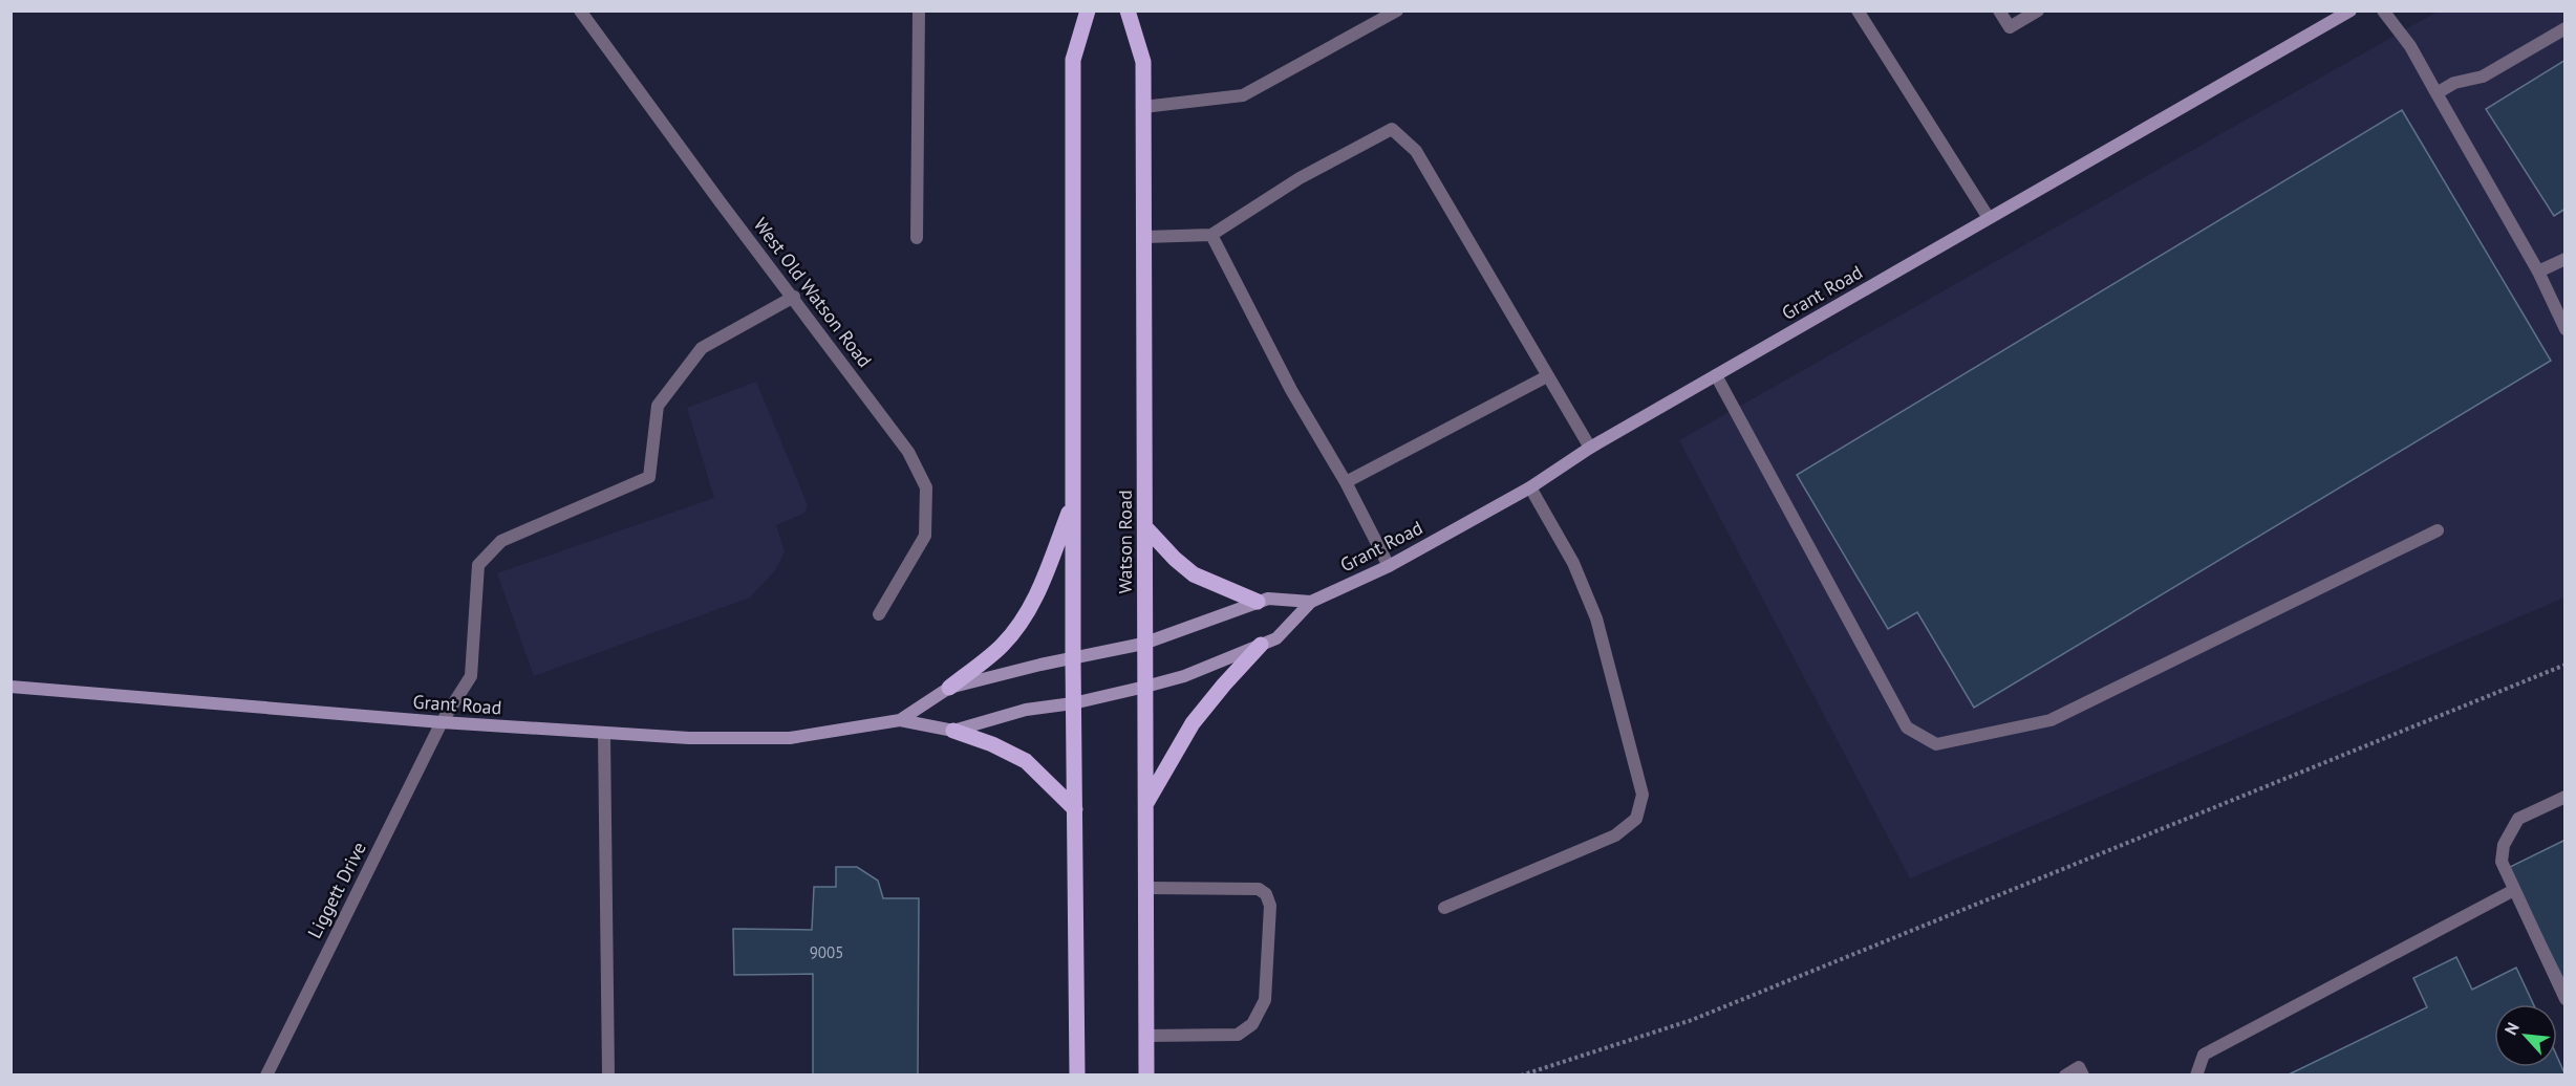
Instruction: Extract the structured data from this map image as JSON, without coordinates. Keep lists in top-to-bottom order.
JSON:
{
  "streets": {
    "main road": ["Watson Road"],
    "street": ["West Old Watson Road", "Grant Road", "Liggett Drive"]
  },
  "crossings": [
    ["West Old Watson Road", "Liggett Drive"],
    ["Grant Road", "Watson Road"],
    ["Grant Road", "Liggett Drive"]
  ],
  "house_numbers": ["9005"],
  "north": "top left"
}
